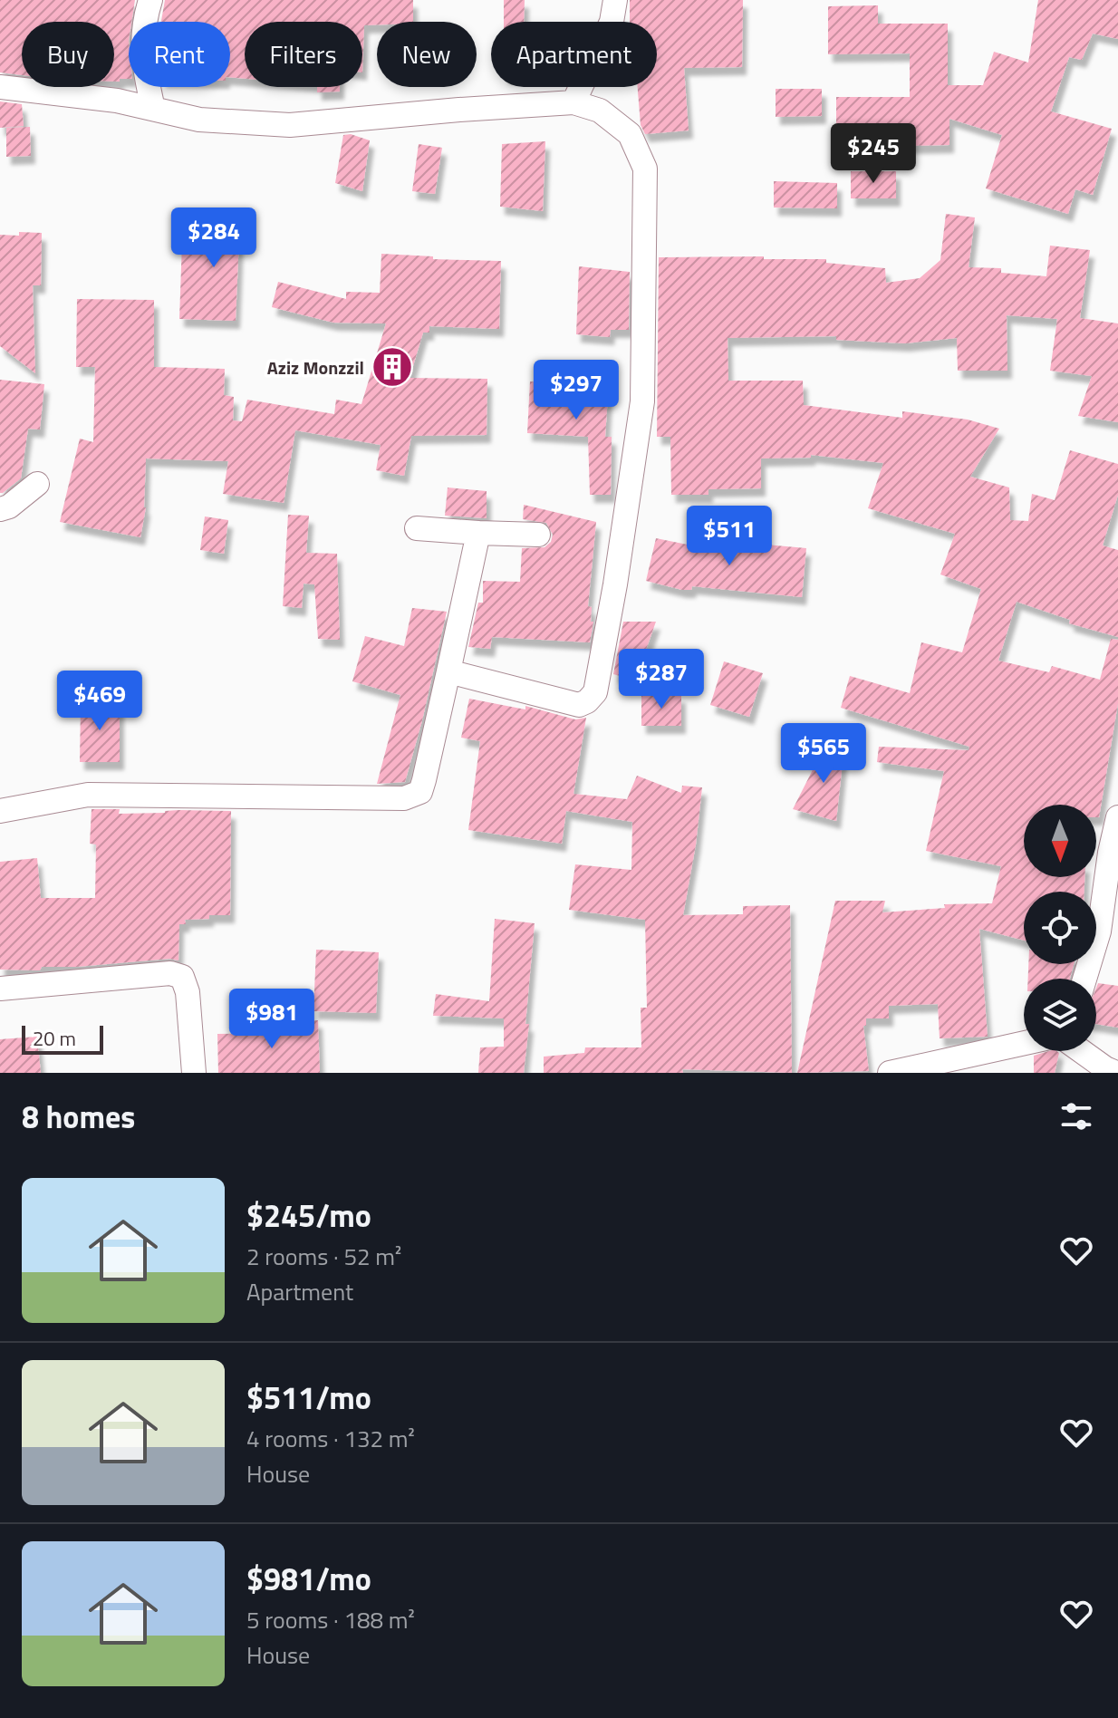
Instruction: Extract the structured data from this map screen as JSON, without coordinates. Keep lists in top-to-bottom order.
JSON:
{
  "places": {
    "building": ["Aziz Monzzil"]
  },
  "scale_bar": "20 m",
  "north": "bottom",
  "page": {
    "chip": [
      "Buy",
      "Rent",
      "Filters",
      "New",
      "Apartment"
    ],
    "price": [
      "$245",
      "$284",
      "$297",
      "$511",
      "$287",
      "$469",
      "$565",
      "$981"
    ],
    "scale": "20 m",
    "heading": "8 homes",
    "list": [
      {
        "name": "$245/mo",
        "note": "2 rooms · 52 m² · Apartment"
      },
      {
        "name": "$511/mo",
        "note": "4 rooms · 132 m² · House"
      },
      {
        "name": "$981/mo",
        "note": "5 rooms · 188 m² · House"
      }
    ]
  }
}
